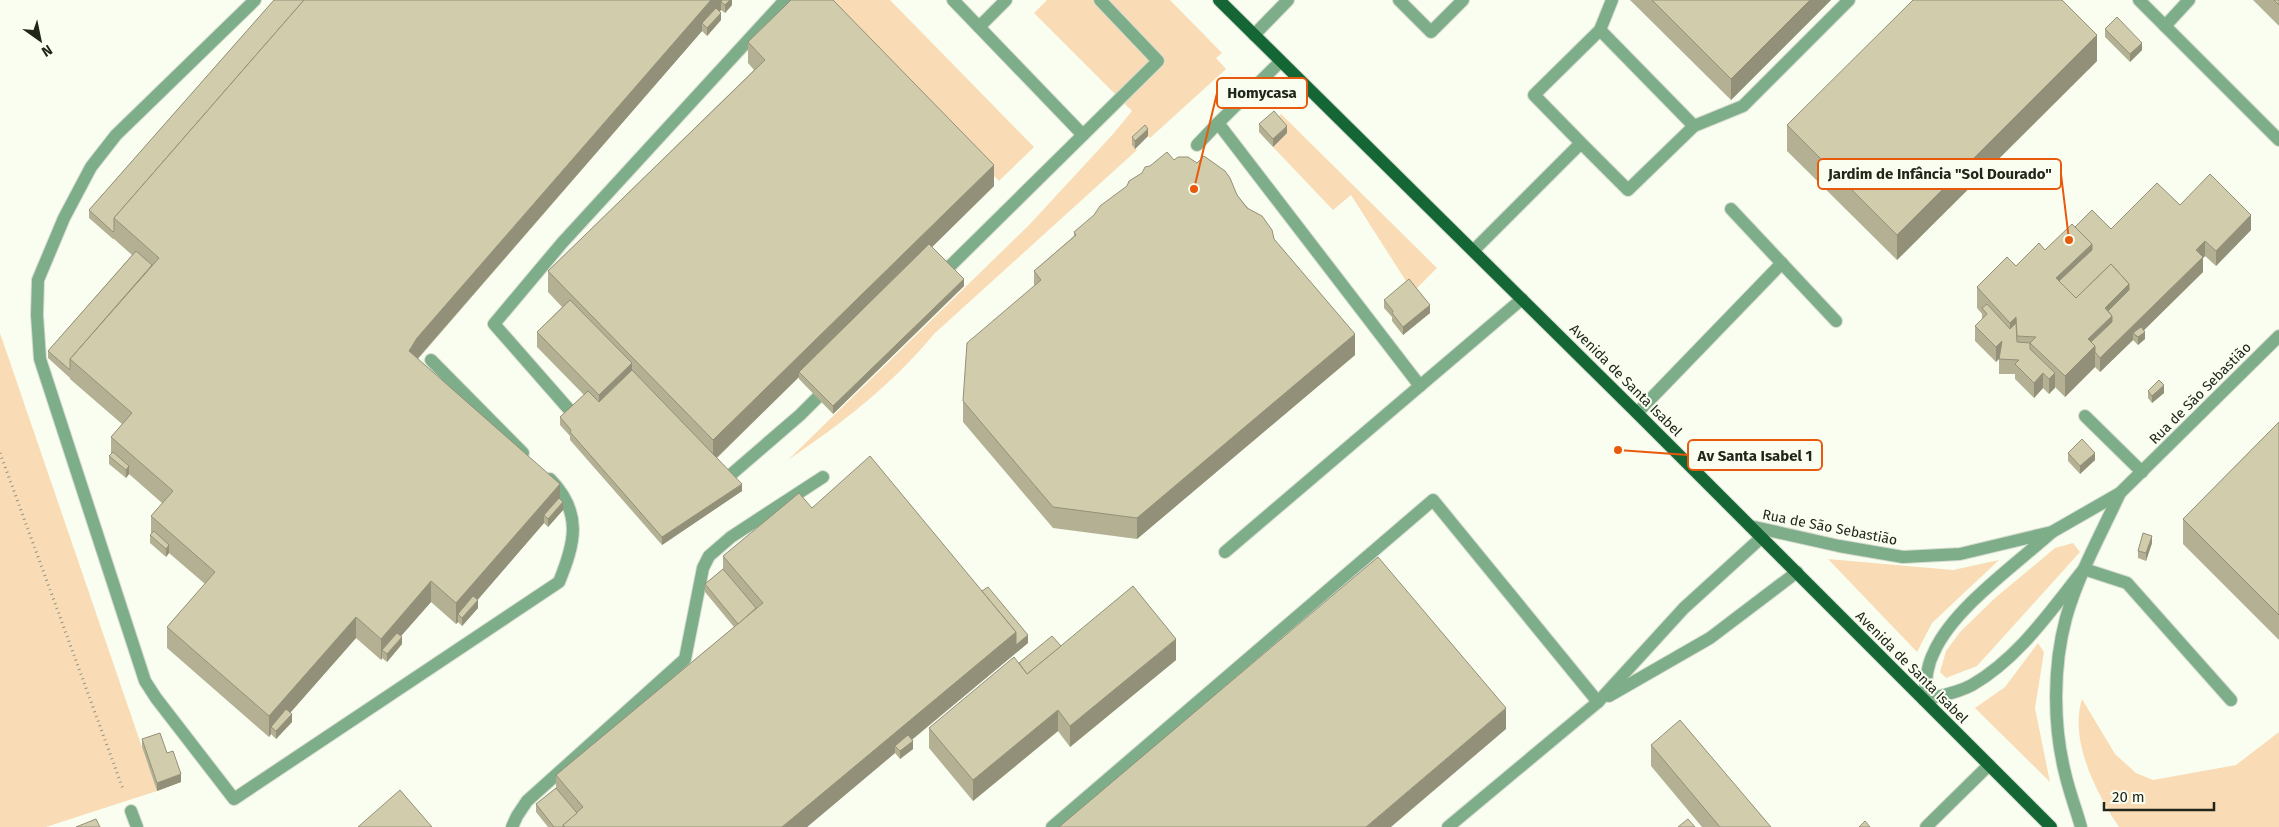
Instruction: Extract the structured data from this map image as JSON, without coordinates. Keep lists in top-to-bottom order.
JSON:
{
  "streets": {
    "main road": ["Avenida de Santa Isabel"],
    "street": ["Rua de São Sebastião"]
  },
  "crossings": [
    ["Avenida de Santa Isabel", "Rua de São Sebastião"]
  ],
  "places": ["Homycasa", "Jardim de Infância \"Sol Dourado\"", "Av Santa Isabel 1"],
  "scale_bar": "20 m",
  "north": "bottom right"
}
